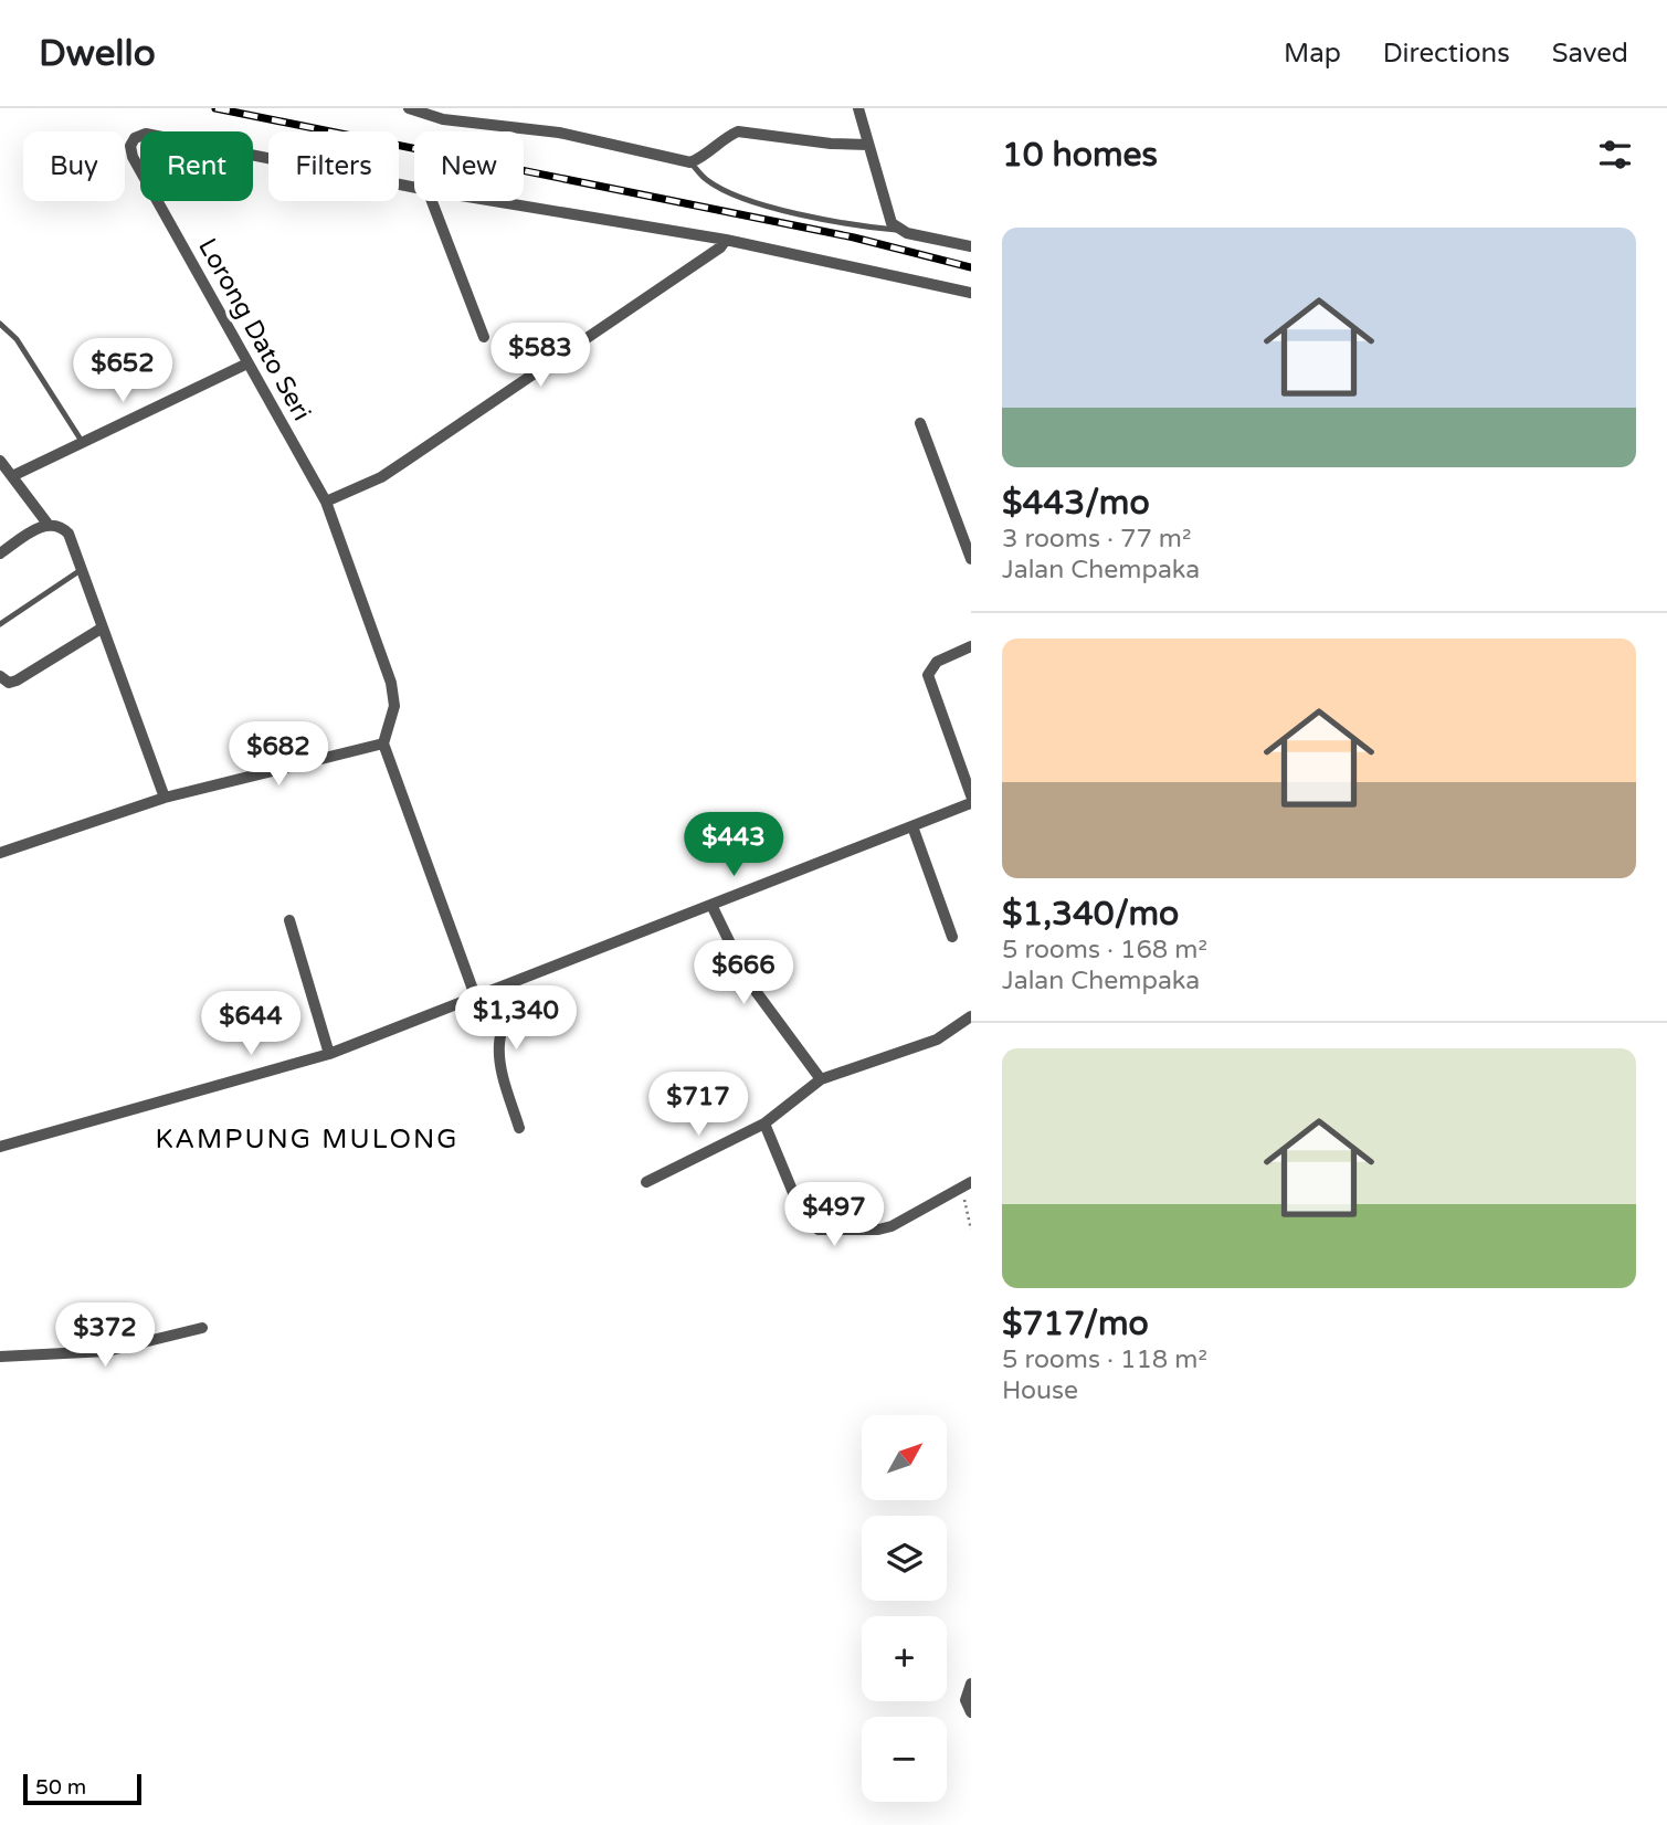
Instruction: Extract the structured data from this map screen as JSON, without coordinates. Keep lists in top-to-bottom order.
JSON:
{
  "streets": {
    "street": ["Lorong Dato Seri"]
  },
  "districts": ["KAMPUNG MULONG"],
  "scale_bar": "50 m",
  "north": "top right",
  "page": {
    "header": "Dwello",
    "nav": ["Map", "Directions", "Saved"],
    "heading": "10 homes",
    "chip": [
      "Buy",
      "Rent",
      "Filters",
      "New"
    ],
    "list": [
      {
        "name": "$443/mo",
        "note": "3 rooms · 77 m² · Jalan Chempaka"
      },
      {
        "name": "$1,340/mo",
        "note": "5 rooms · 168 m² · Jalan Chempaka"
      },
      {
        "name": "$717/mo",
        "note": "5 rooms · 118 m² · House"
      }
    ],
    "price": [
      "$583",
      "$652",
      "$682",
      "$443",
      "$666",
      "$1,340",
      "$644",
      "$717",
      "$497",
      "$372"
    ],
    "map_buttons": ["+", "−"],
    "scale": "50 m"
  }
}
